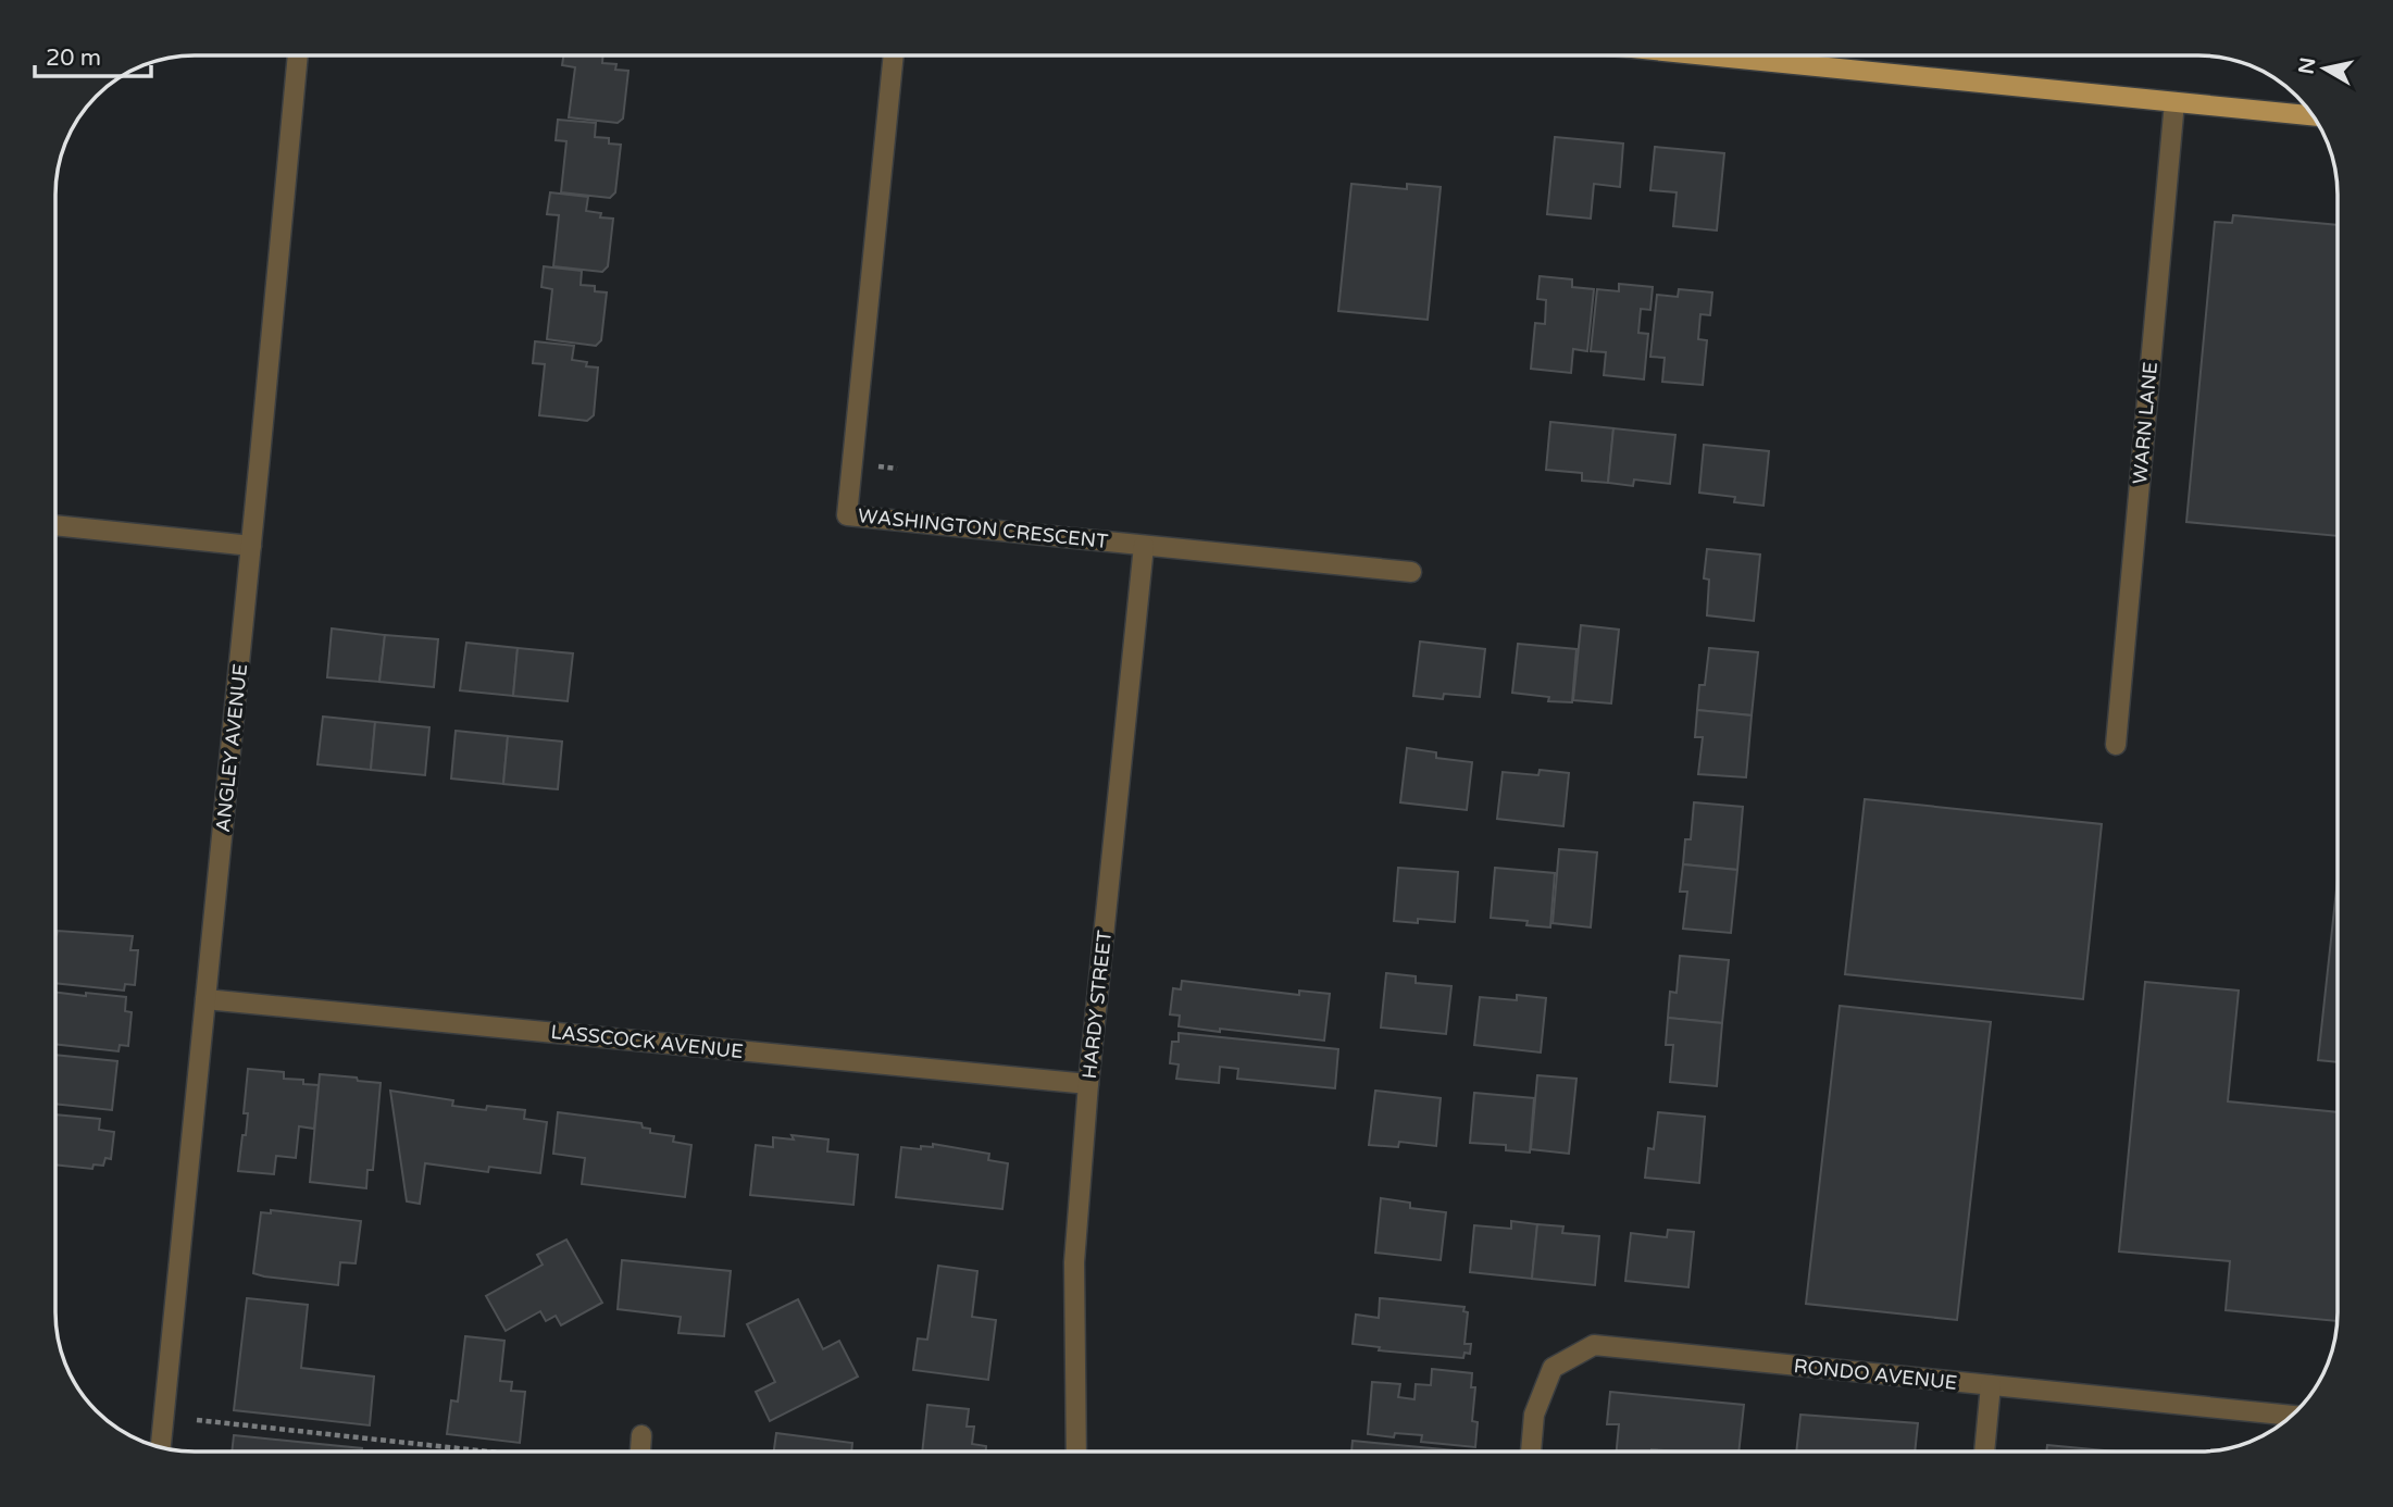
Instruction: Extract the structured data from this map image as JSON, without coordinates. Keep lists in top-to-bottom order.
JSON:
{
  "streets": {
    "street": [
      "WARN LANE",
      "WASHINGTON CRESCENT",
      "ANGLEY AVENUE",
      "HARDY STREET",
      "LASSCOCK AVENUE",
      "RONDO AVENUE"
    ]
  },
  "crossings": [
    ["WASHINGTON CRESCENT", "HARDY STREET"],
    ["ANGLEY AVENUE", "LASSCOCK AVENUE"],
    ["HARDY STREET", "LASSCOCK AVENUE"]
  ],
  "scale_bar": "20 m",
  "north": "left"
}
